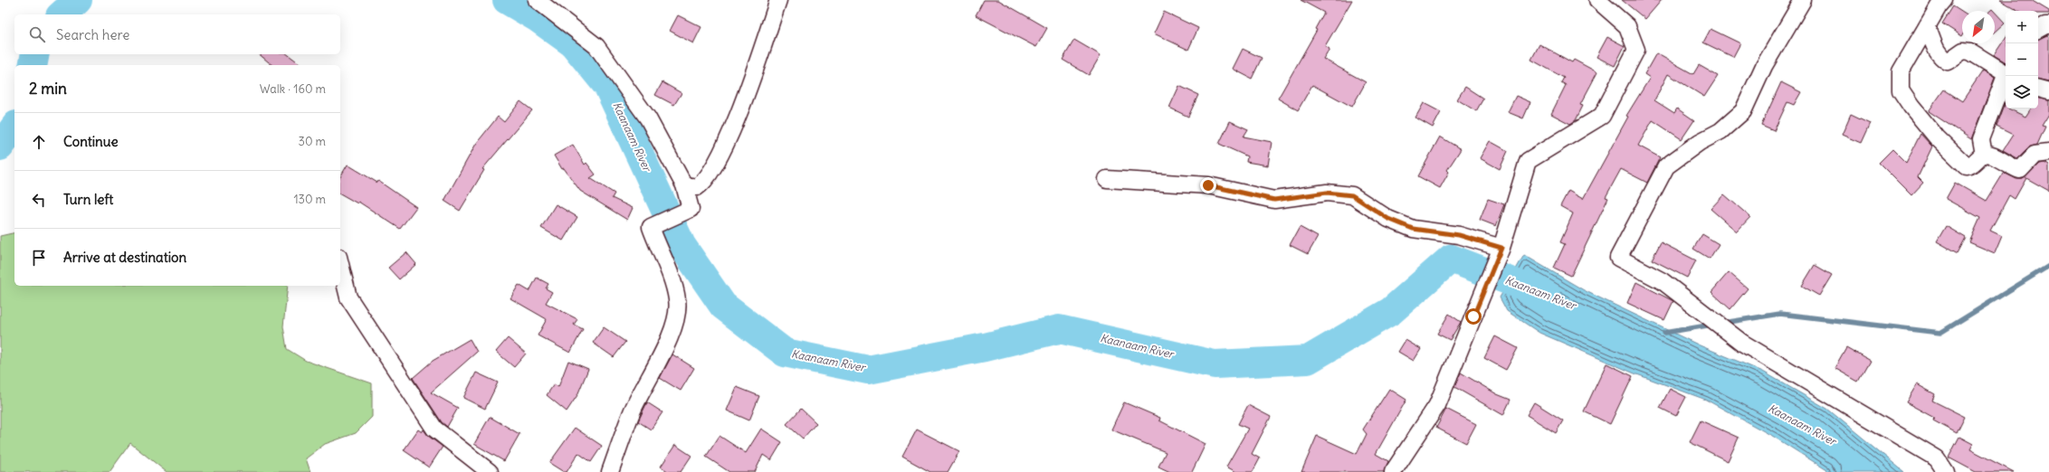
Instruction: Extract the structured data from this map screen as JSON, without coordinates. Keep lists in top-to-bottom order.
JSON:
{
  "water": ["Kaanaam River"],
  "north": "bottom left",
  "page": {
    "map_buttons": ["+", "−"],
    "search": "Search here",
    "heading": ["2 min", "Walk · 160 m"],
    "list": [
      ["Continue", "30 m"],
      ["Turn left", "130 m"],
      "Arrive at destination"
    ]
  }
}
